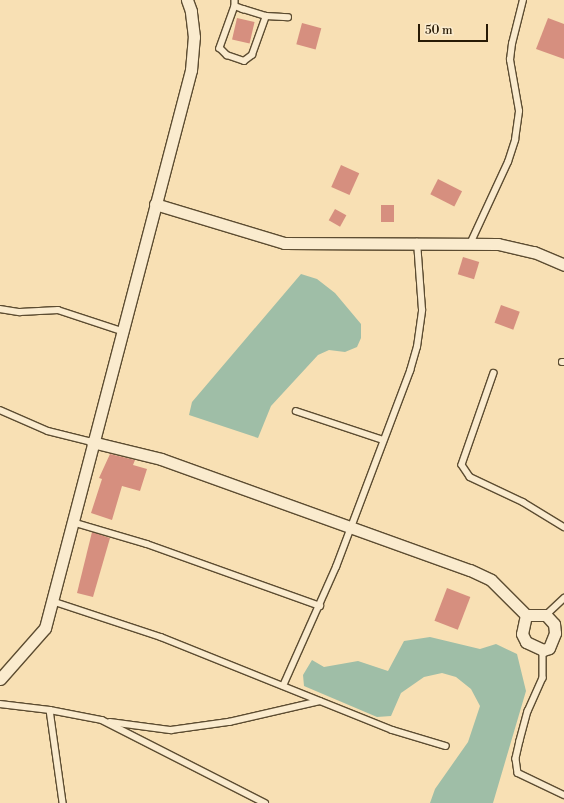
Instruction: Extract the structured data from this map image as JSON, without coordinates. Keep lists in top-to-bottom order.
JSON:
{
  "scale_bar": "50 m"
}
